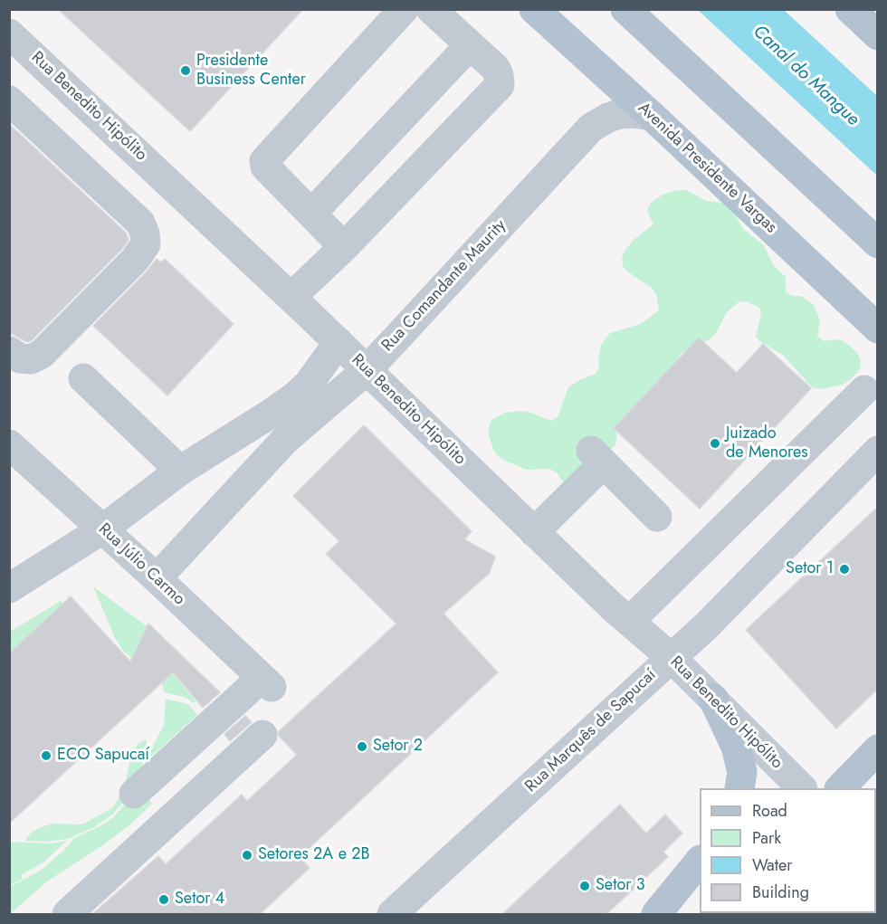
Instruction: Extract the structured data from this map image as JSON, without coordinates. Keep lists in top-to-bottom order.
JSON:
{
  "streets": {
    "main road": ["Avenida Presidente Vargas"],
    "street": [
      "Rua Benedito Hipólito",
      "Rua Comandante Maurity",
      "Rua Júlio Carmo",
      "Rua Marquês de Sapucaí"
    ]
  },
  "crossings": [
    ["Rua Benedito Hipólito", "Rua Comandante Maurity"],
    ["Rua Benedito Hipólito", "Rua Marquês de Sapucaí"],
    ["Avenida Presidente Vargas", "Rua Comandante Maurity"],
    ["Rua Comandante Maurity", "Rua Júlio Carmo"]
  ],
  "water": ["Canal do Mangue"],
  "places": [
    "Presidente Business Center",
    "Juizado de Menores",
    "Setor 1",
    "Setor 2",
    "ECO Sapucaí",
    "Setores 2A e 2B",
    "Setor 3",
    "Setor 4"
  ],
  "legend": [
    "Road",
    "Park",
    "Water",
    "Building"
  ]
}
